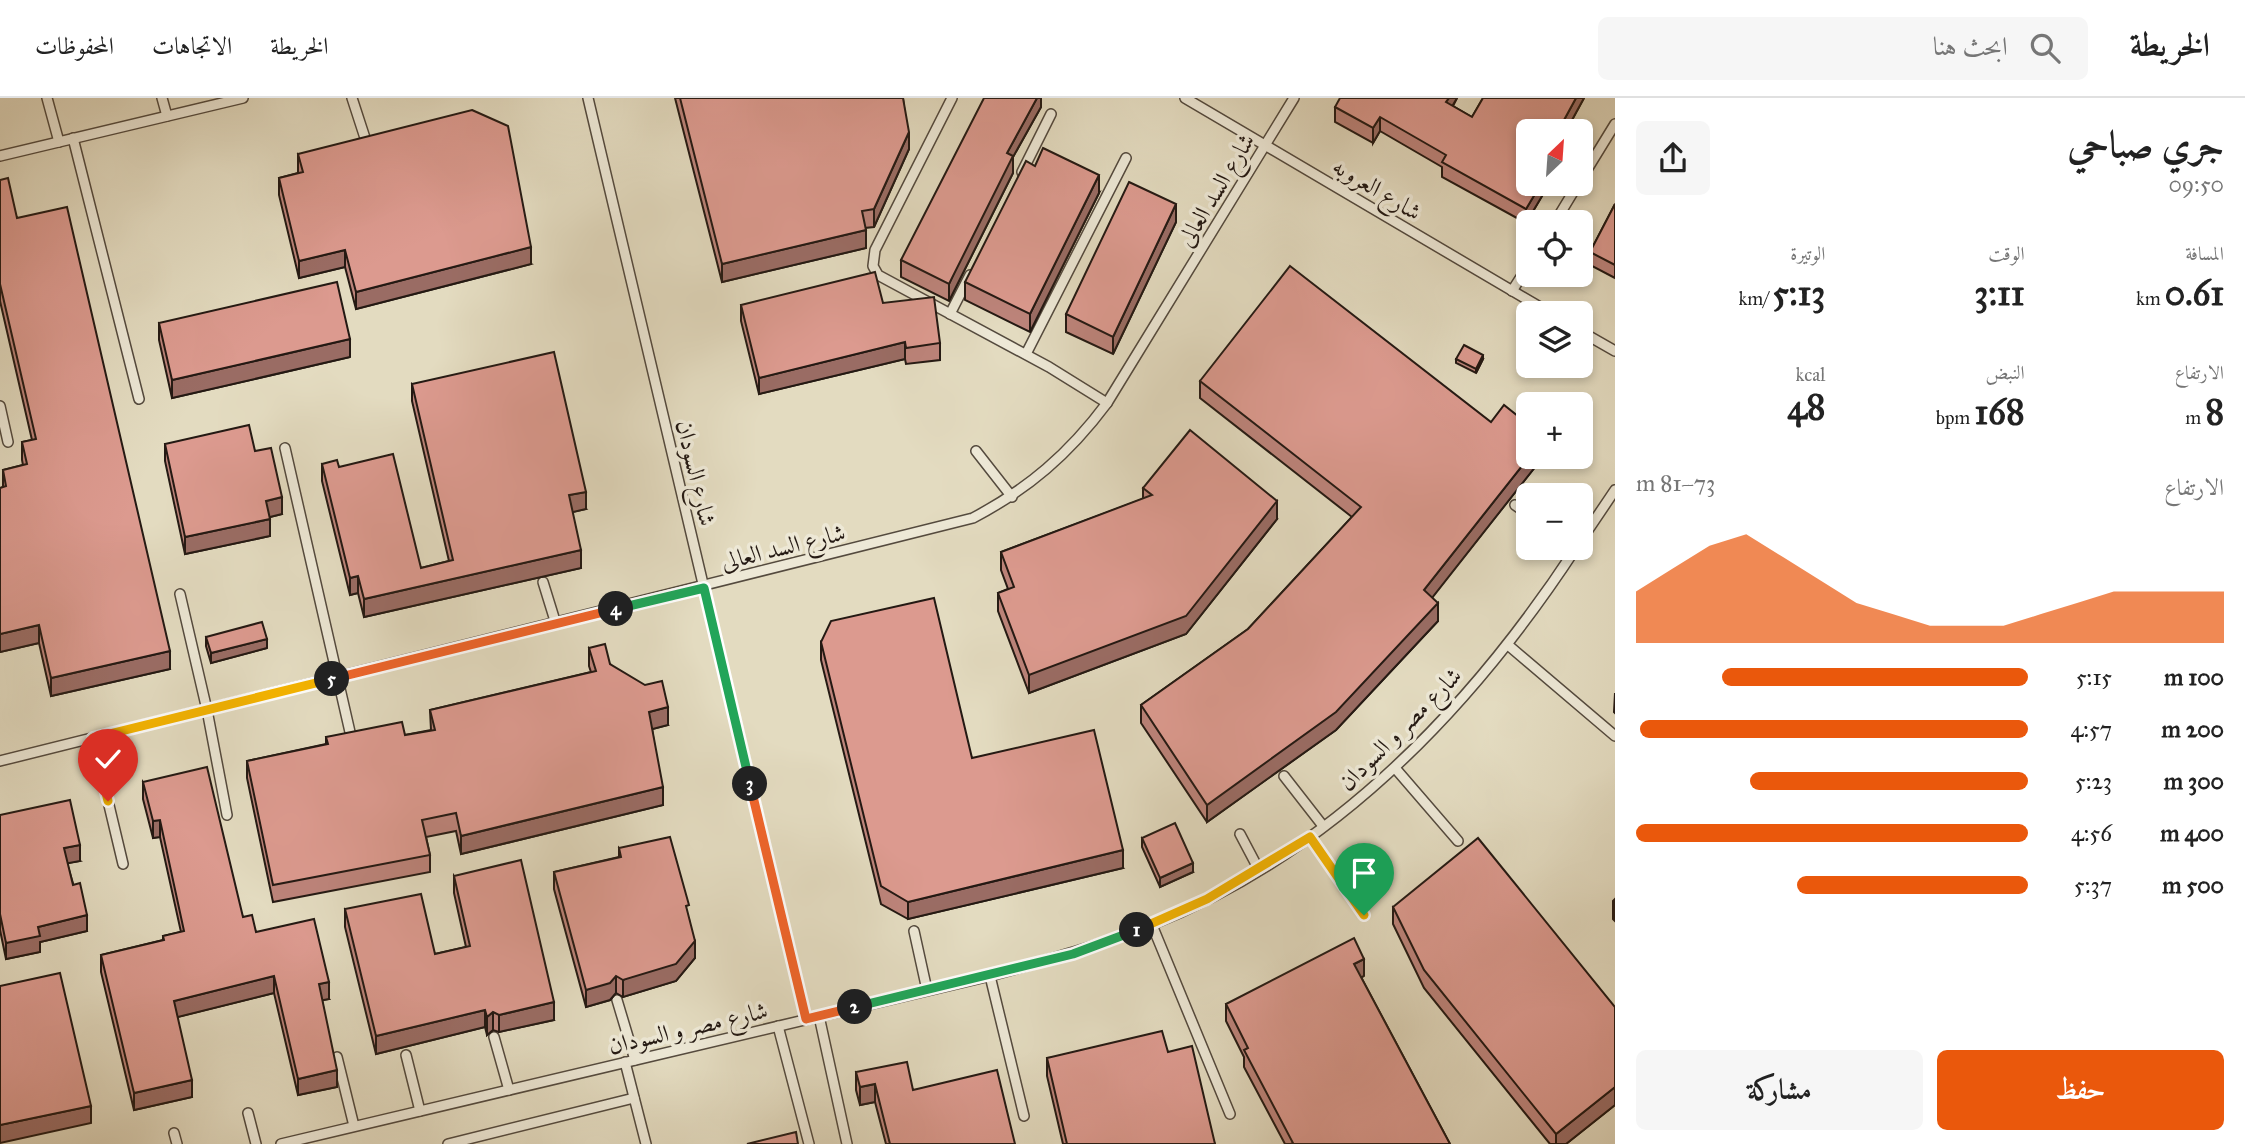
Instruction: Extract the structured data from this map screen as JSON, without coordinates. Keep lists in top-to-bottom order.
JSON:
{
  "streets": {
    "lane": [
      "شارع العروبه",
      "شارع السد العالى",
      "شارع السودان",
      "شارع مصر و السودان"
    ]
  },
  "crossings": [
    ["شارع العروبه", "شارع السد العالى"],
    ["شارع السد العالى", "شارع السودان"],
    ["شارع السودان", "شارع مصر و السودان"]
  ],
  "north": "top right",
  "page": {
    "header": "الخريطة",
    "search": "ابحث هنا",
    "nav": ["الخريطة", "الاتجاهات", "المحفوظات"],
    "heading": ["جري صباحي", "09:50"],
    "map_buttons": ["+", "−"],
    "stats": [
      ["المسافة", "0.61 km"],
      ["الوقت", "3:11"],
      ["الوتيرة", "5:13 /km"],
      ["الارتفاع", "8 m"],
      ["النبض", "168 bpm"],
      ["kcal", "48"]
    ],
    "chart": ["الارتفاع", "73–81 m"],
    "pins": [
      "4",
      "5",
      "3",
      "1",
      "2"
    ],
    "list": [
      {
        "name": "100 m",
        "note": "5:15"
      },
      {
        "name": "200 m",
        "note": "4:57"
      },
      {
        "name": "300 m",
        "note": "5:23"
      },
      {
        "name": "400 m",
        "note": "4:56"
      },
      {
        "name": "500 m",
        "note": "5:37"
      }
    ],
    "buttons": ["حفظ", "مشاركة"]
  }
}
